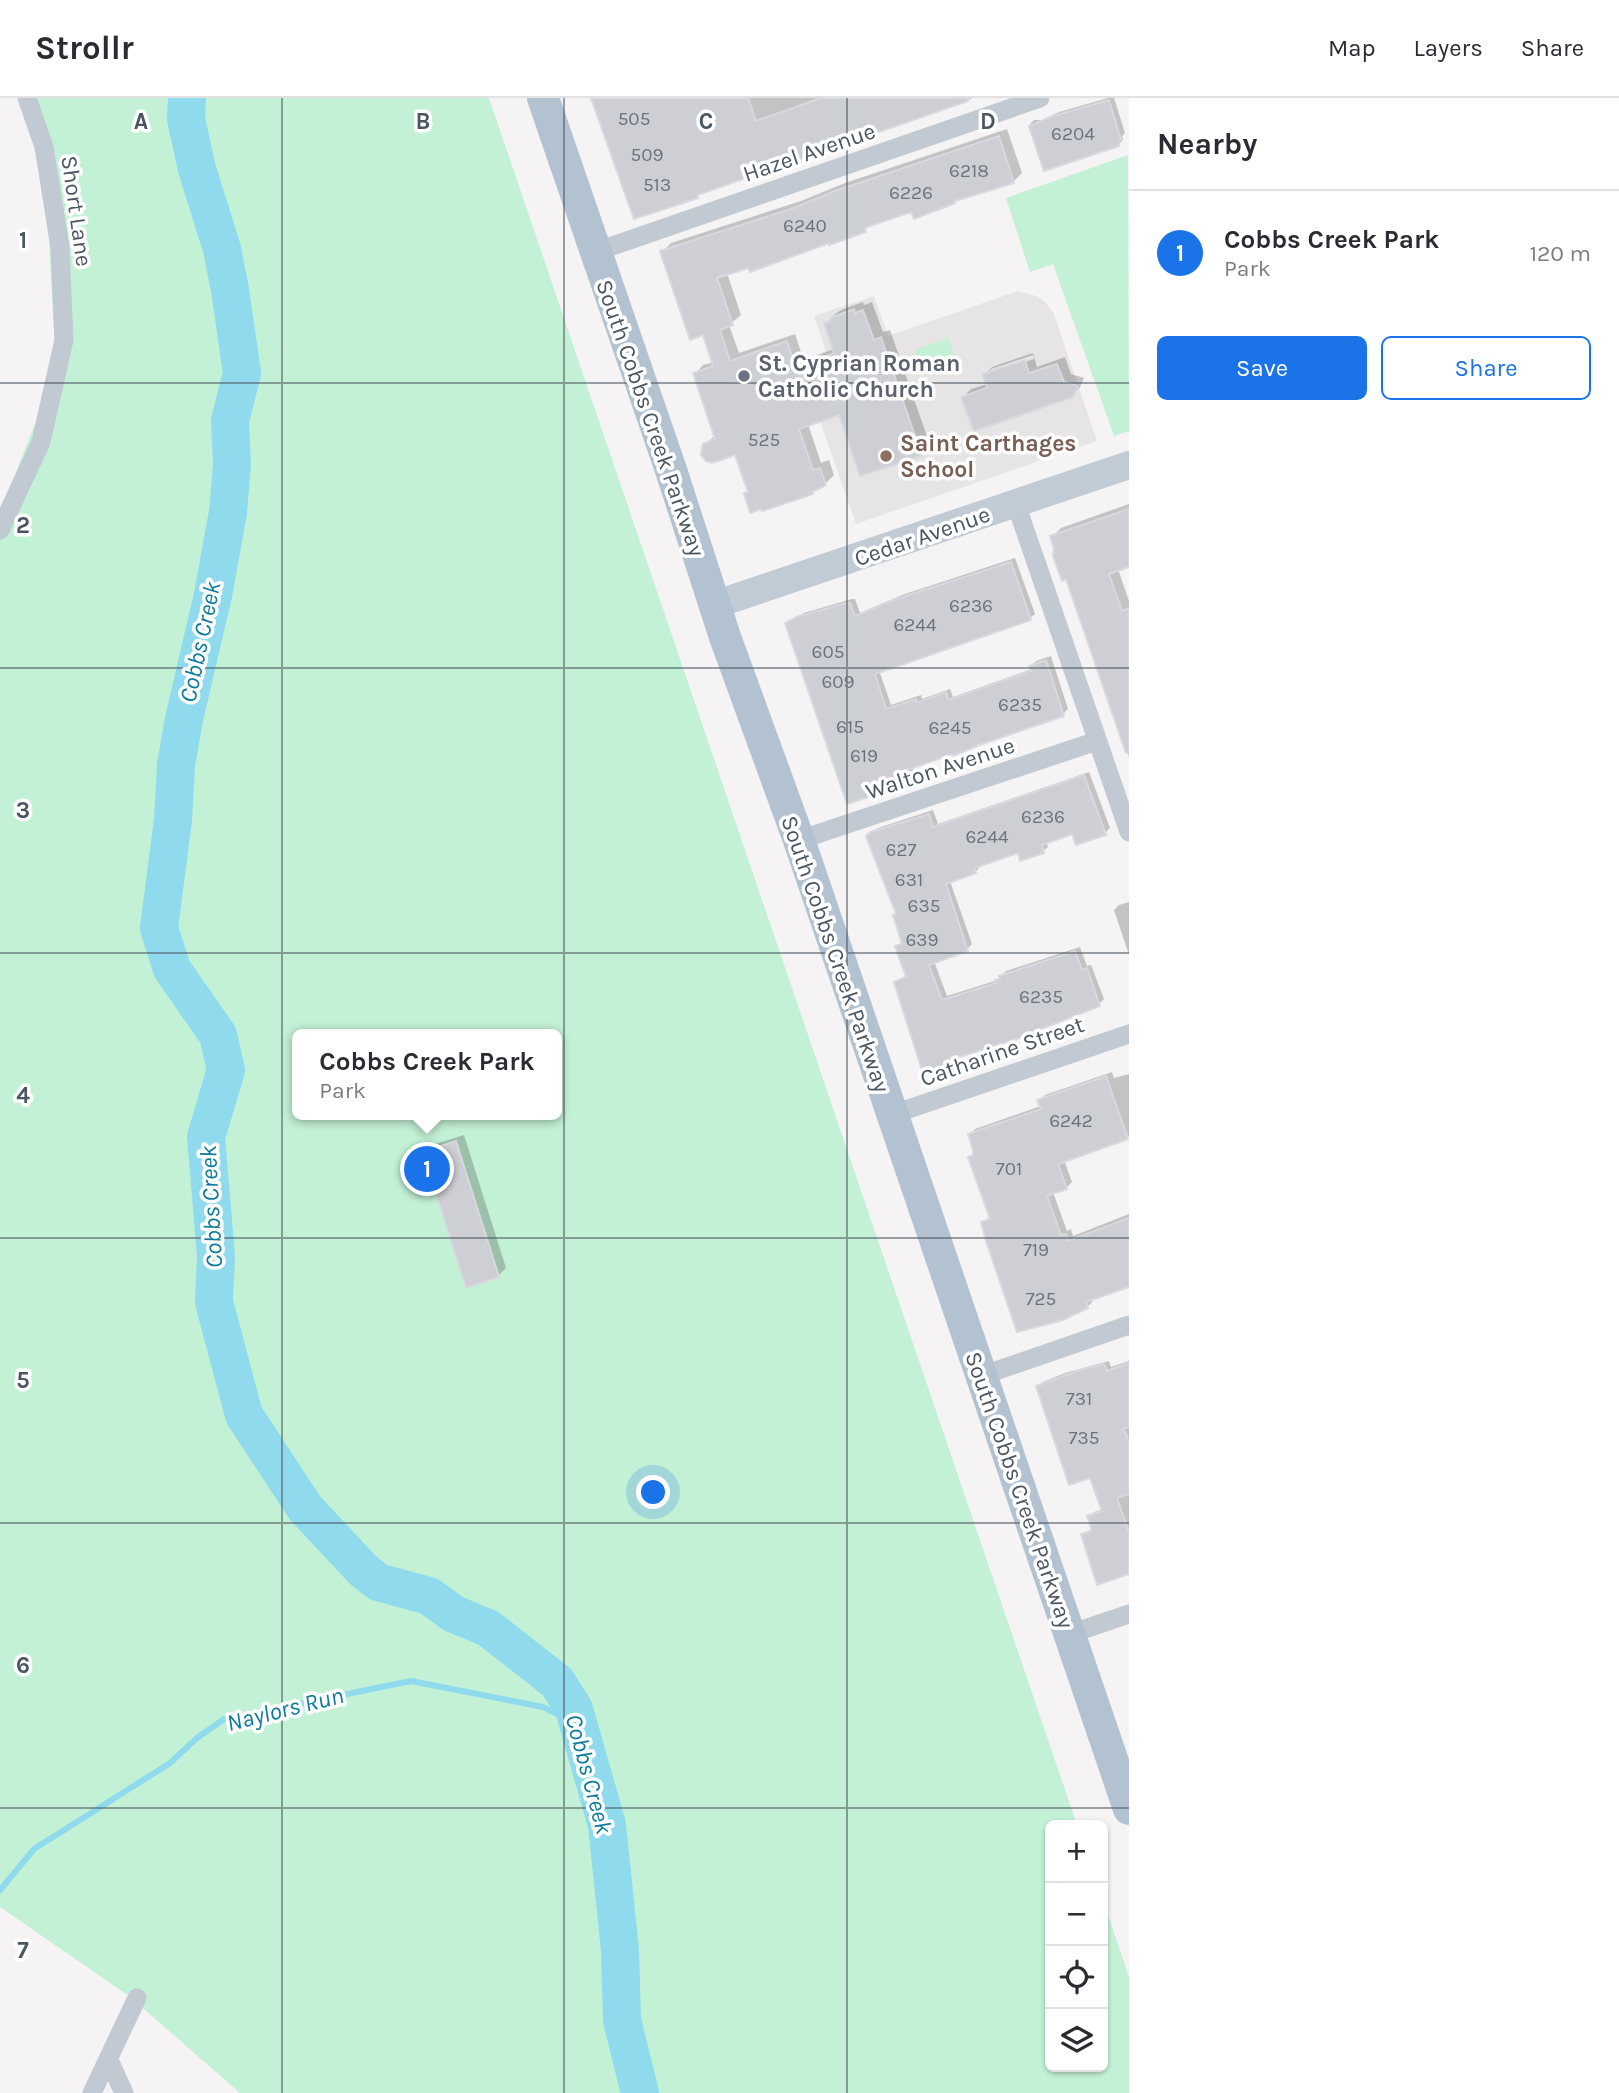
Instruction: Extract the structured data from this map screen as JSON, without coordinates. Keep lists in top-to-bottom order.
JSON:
{
  "streets": {
    "main road": ["South Cobbs Creek Parkway"],
    "street": [
      "Hazel Avenue",
      "Short Lane",
      "Cedar Avenue",
      "Walton Avenue",
      "Catharine Street"
    ]
  },
  "crossings": [
    ["Hazel Avenue", "South Cobbs Creek Parkway"],
    ["South Cobbs Creek Parkway", "Cedar Avenue"],
    ["South Cobbs Creek Parkway", "Walton Avenue"],
    ["South Cobbs Creek Parkway", "Catharine Street"]
  ],
  "water": ["Cobbs Creek", "Naylors Run"],
  "places": ["St. Cyprian Roman Catholic Church", "Saint Carthages School"],
  "house_numbers": [
    "505",
    "6204",
    "509",
    "6218",
    "513",
    "6226",
    "6240",
    "525",
    "6236",
    "6244",
    "605",
    "609",
    "6235",
    "615",
    "6245",
    "619",
    "6236",
    "6244",
    "627",
    "631",
    "635",
    "639",
    "6235",
    "6242",
    "701",
    "719",
    "725",
    "731",
    "735"
  ],
  "page": {
    "header": "Strollr",
    "nav": ["Map", "Layers", "Share"],
    "heading": "Nearby",
    "list": [
      {
        "mark": "1",
        "name": "Cobbs Creek Park",
        "note": "Park",
        "value": "120 m"
      }
    ],
    "buttons": ["Save", "Share"],
    "popup": ["Cobbs Creek Park", "Park"],
    "pins": "1",
    "map_buttons": ["+", "−"]
  },
  "grid": {
    "columns": [
      "A",
      "B",
      "C",
      "D"
    ],
    "rows": [
      "1",
      "2",
      "3",
      "4",
      "5",
      "6",
      "7"
    ]
  }
}
